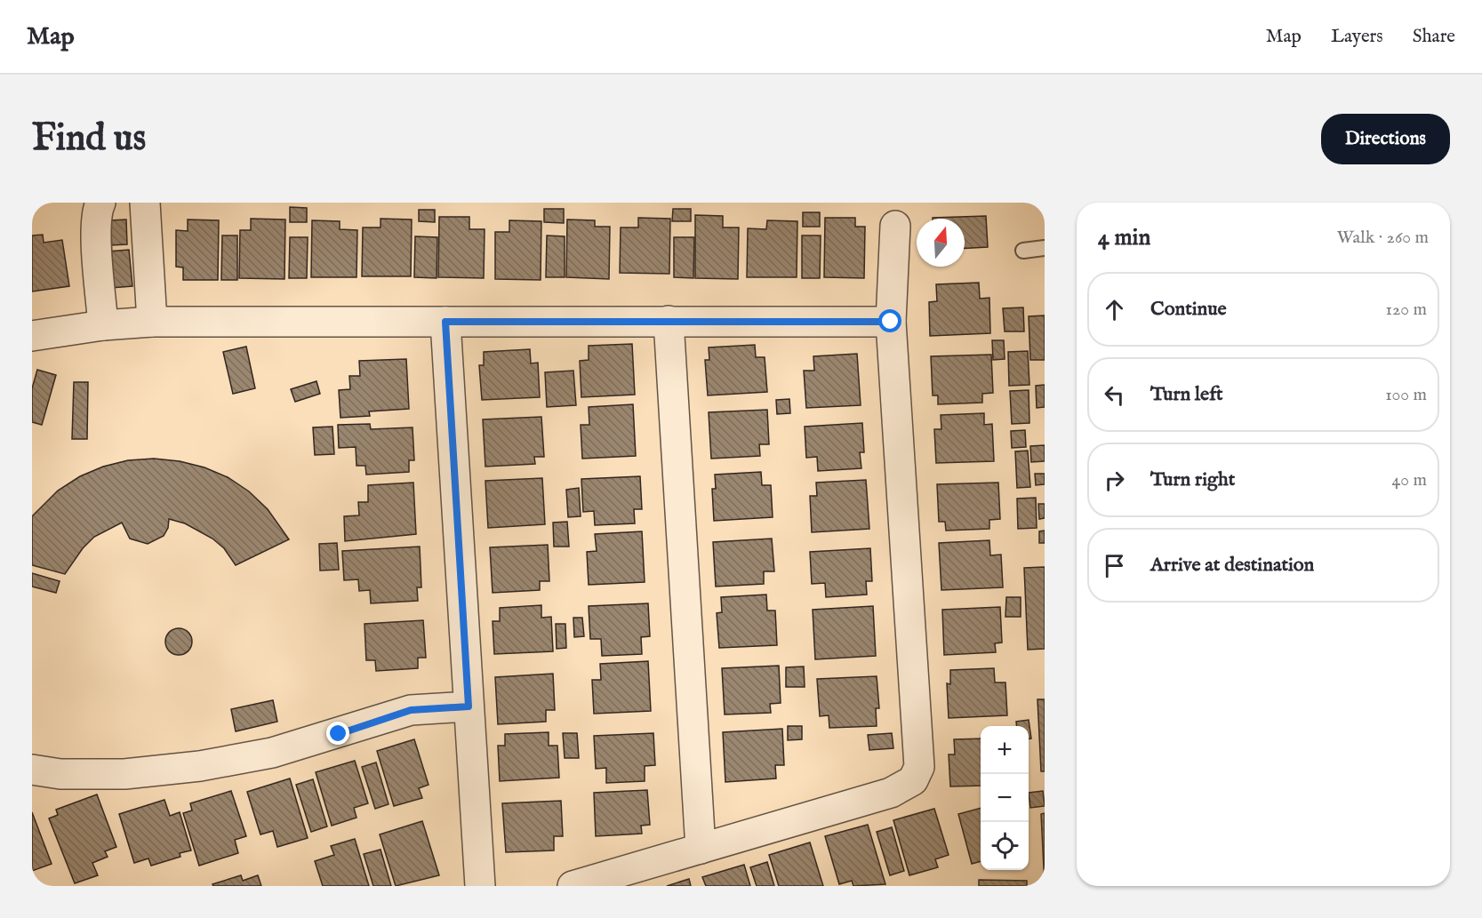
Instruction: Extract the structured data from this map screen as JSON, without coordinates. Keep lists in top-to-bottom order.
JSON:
{
  "north": "top",
  "page": {
    "header": "Map",
    "nav": ["Map", "Layers", "Share"],
    "buttons": "Directions",
    "title": "Find us",
    "heading": ["4 min", "Walk · 260 m"],
    "list": [
      ["Continue", "120 m"],
      ["Turn left", "100 m"],
      ["Turn right", "40 m"],
      "Arrive at destination"
    ],
    "map_buttons": ["+", "−"]
  }
}
